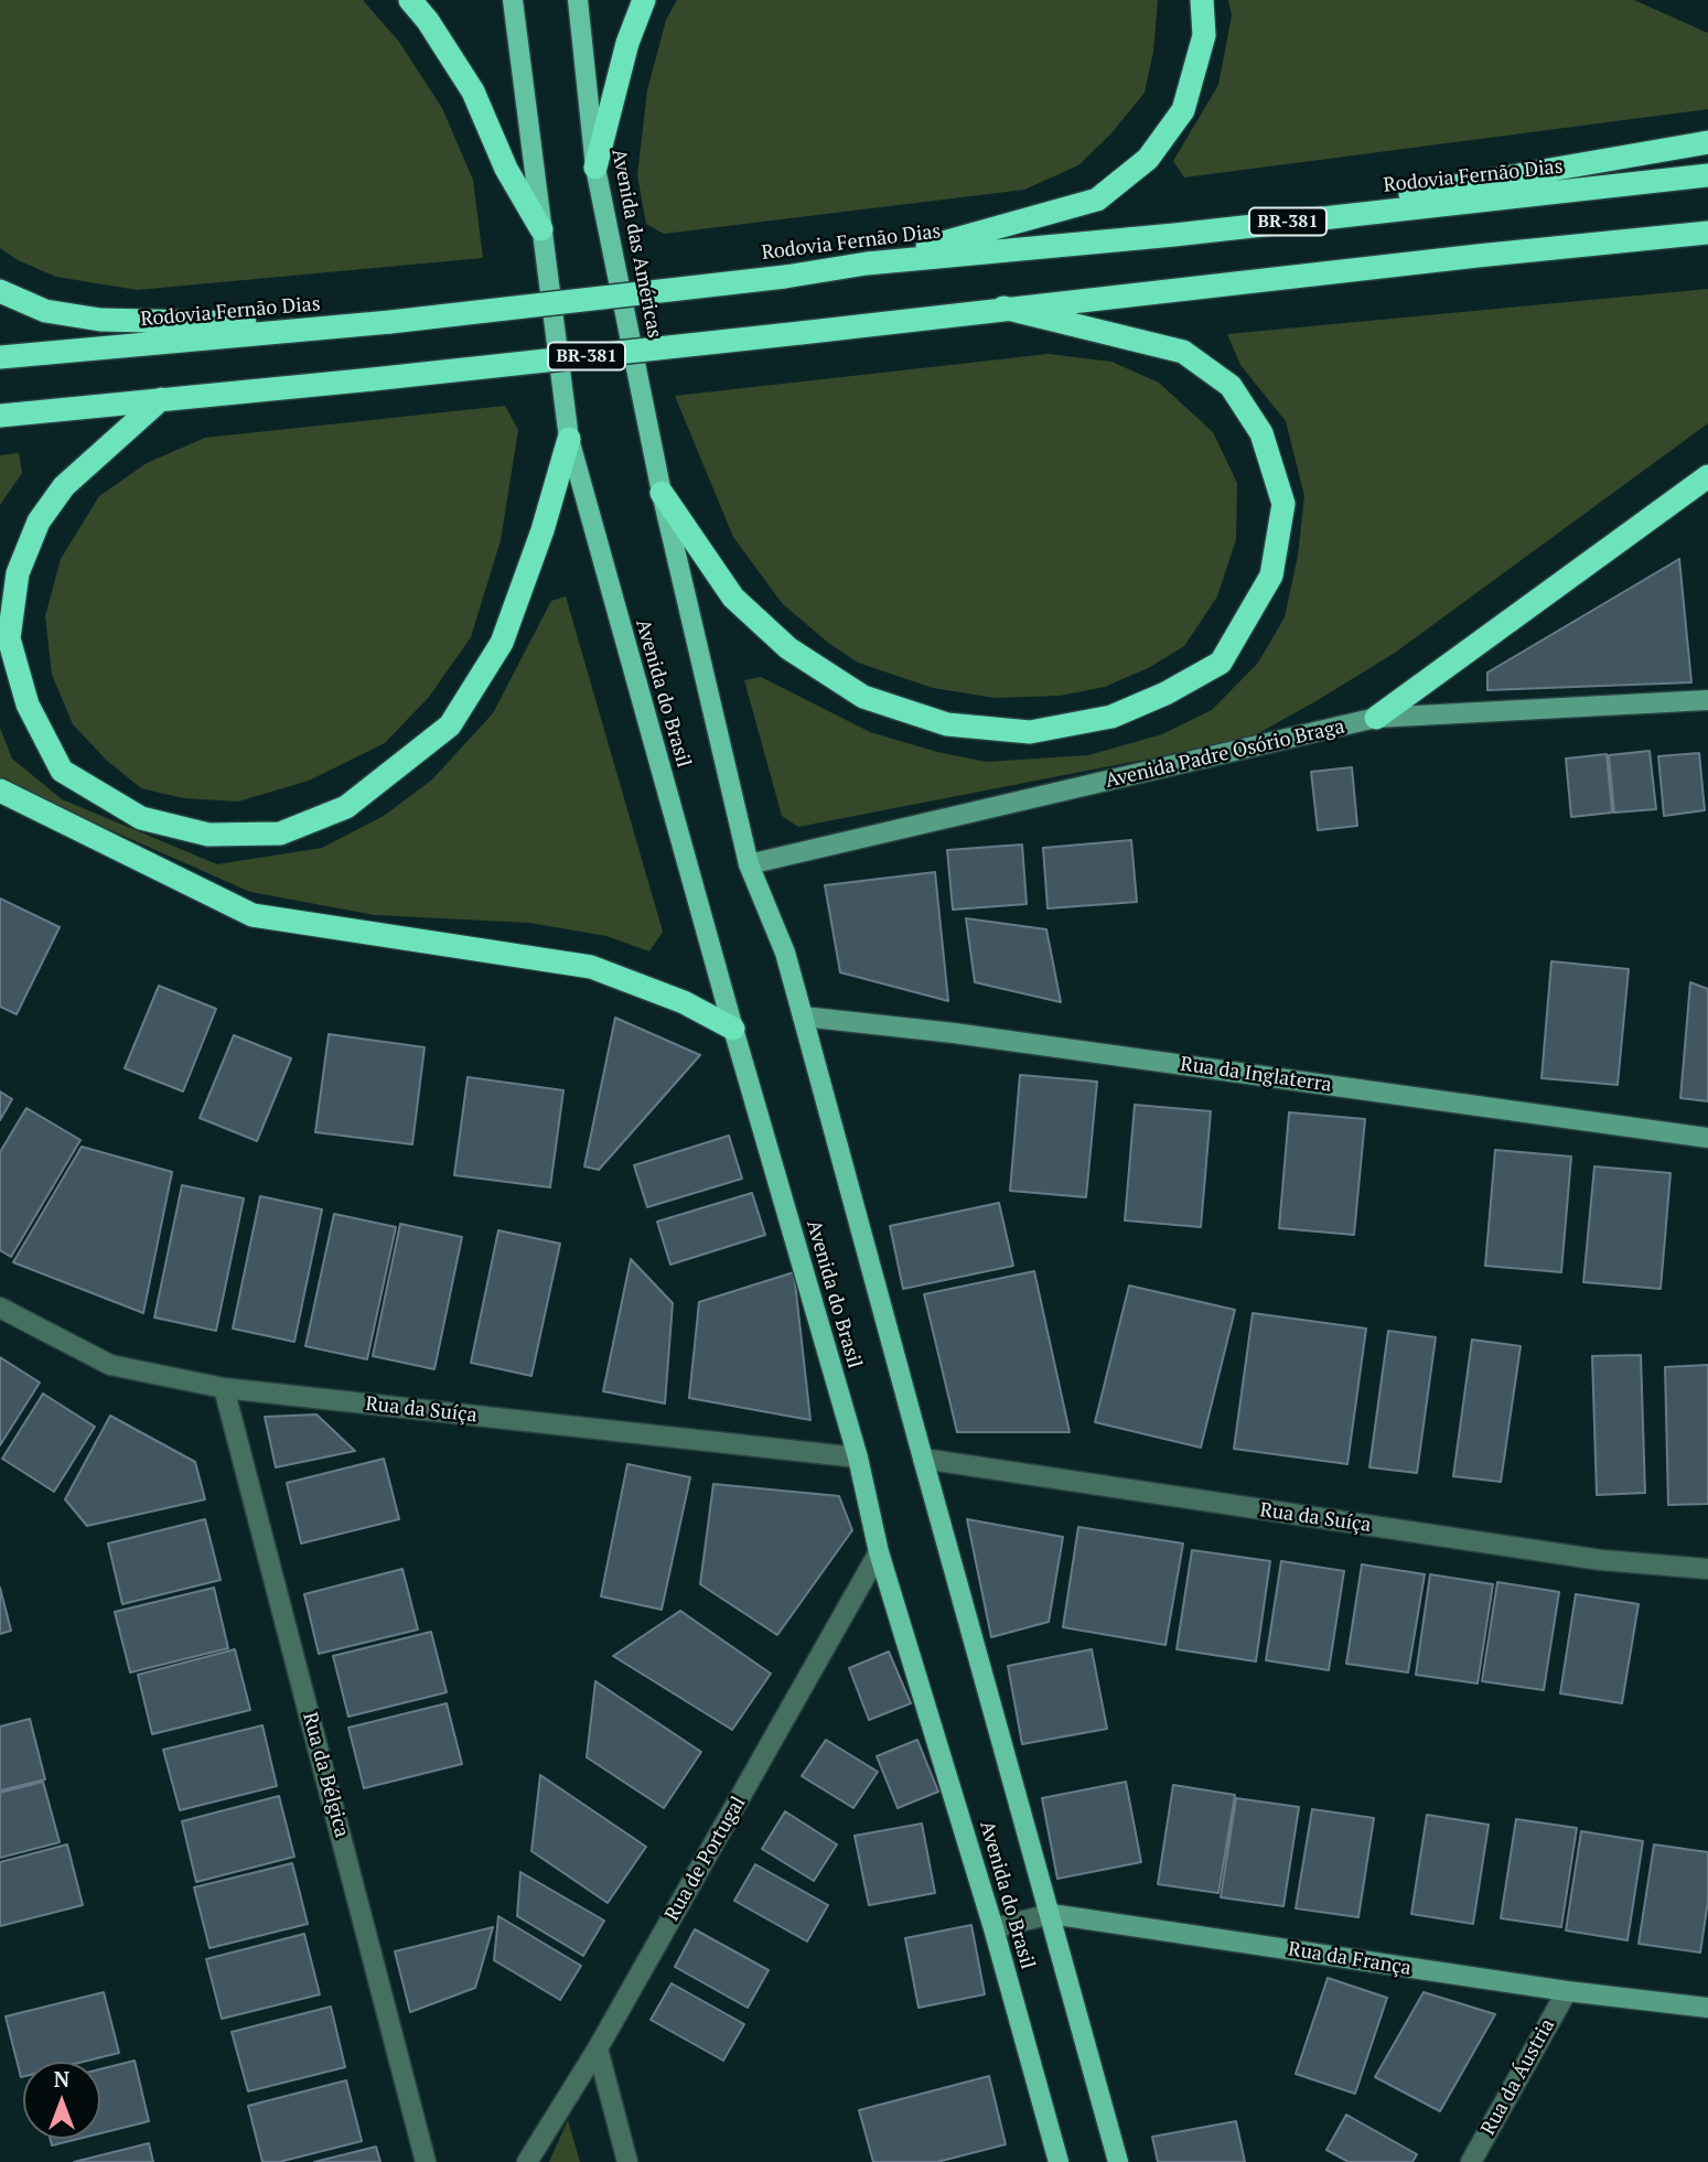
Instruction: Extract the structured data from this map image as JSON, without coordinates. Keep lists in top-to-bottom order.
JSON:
{
  "streets": {
    "highway": ["Rodovia Fernão Dias", "BR-381"],
    "main road": ["Avenida das Américas", "Avenida do Brasil"],
    "street": [
      "Avenida Padre Osório Braga",
      "Rua da Inglaterra",
      "Rua da Suíça",
      "Rua da Bélgica",
      "Rua de Portugal",
      "Rua da França",
      "Rua da Áustria"
    ]
  },
  "crossings": [
    ["Rodovia Fernão Dias", "BR-381"],
    ["Avenida das Américas", "Avenida do Brasil"],
    ["Avenida do Brasil", "Avenida Padre Osório Braga"],
    ["Avenida do Brasil", "Rua da Inglaterra"],
    ["Avenida do Brasil", "Rua da Suíça"],
    ["Avenida do Brasil", "Rua de Portugal"],
    ["Avenida do Brasil", "Rua da França"],
    ["Rua da Suíça", "Rua da Bélgica"],
    ["Rua da França", "Rua da Áustria"]
  ],
  "north": "top"
}
